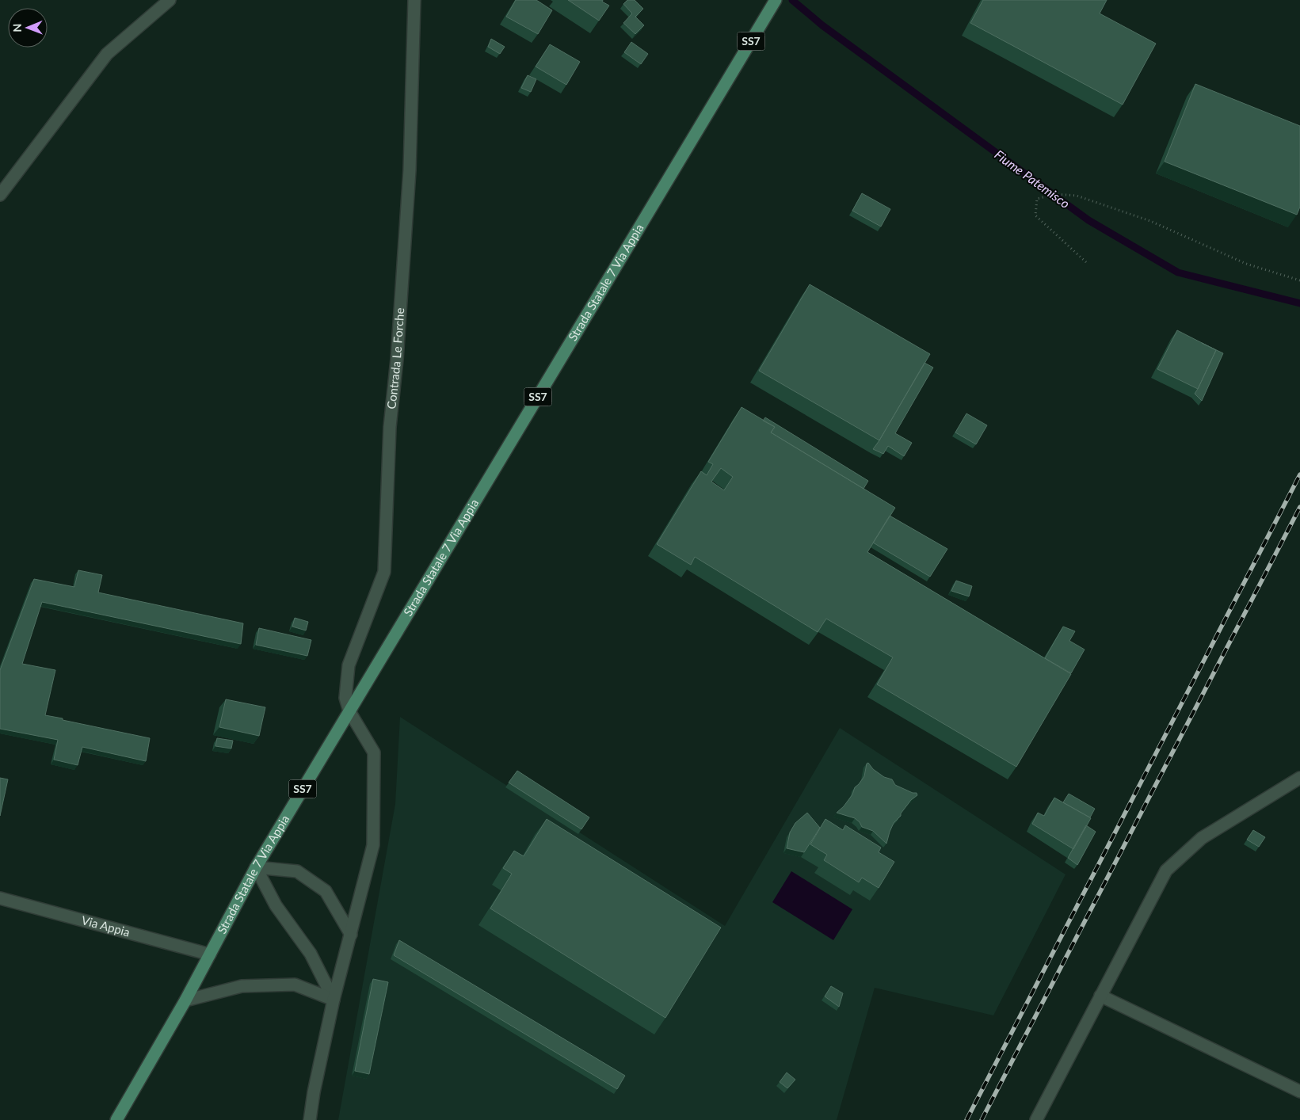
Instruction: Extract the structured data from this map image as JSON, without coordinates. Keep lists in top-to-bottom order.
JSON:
{
  "streets": {
    "main road": ["SS7", "Strada Statale 7 Via Appia"],
    "street": ["Contrada Le Forche", "Via Appia"]
  },
  "crossings": [
    ["Strada Statale 7 Via Appia", "Contrada Le Forche"],
    ["Strada Statale 7 Via Appia", "Via Appia"]
  ],
  "water": ["Fiume Patemisco"],
  "north": "left"
}
